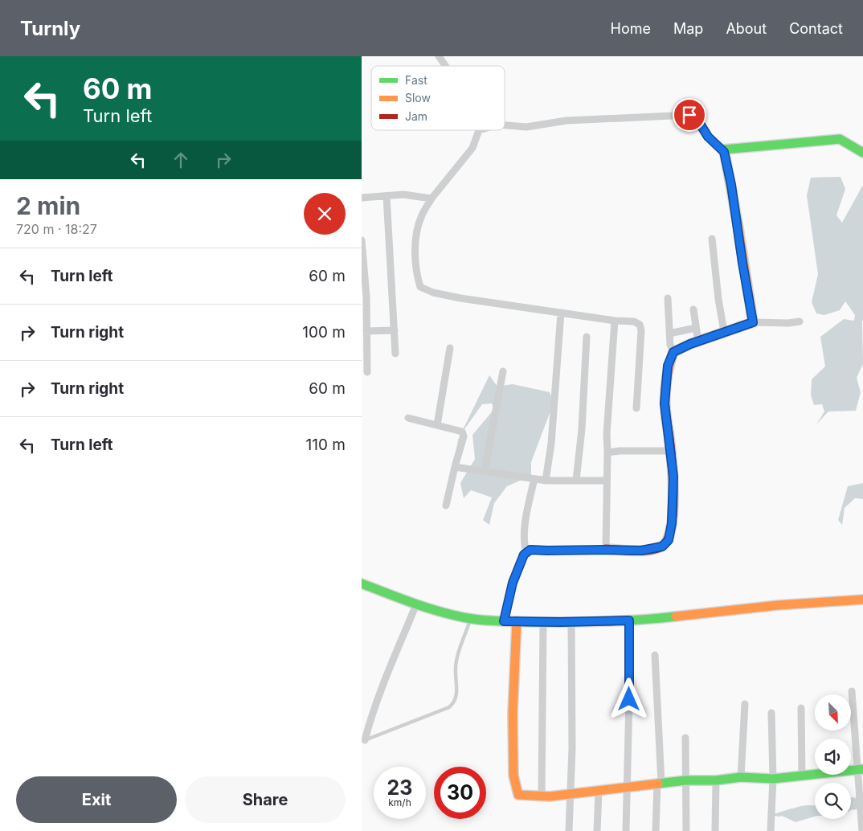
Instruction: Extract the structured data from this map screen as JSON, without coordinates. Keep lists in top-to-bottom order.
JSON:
{
  "legend": ["Fast", "Slow", "Jam"],
  "north": "bottom right",
  "page": {
    "header": "Turnly",
    "nav": [
      "Home",
      "Map",
      "About",
      "Contact"
    ],
    "turn": ["60 m", "Turn left"],
    "heading": ["2 min", "720 m · 18:27"],
    "list": [
      {
        "name": "Turn left",
        "value": "60 m"
      },
      {
        "name": "Turn right",
        "value": "100 m"
      },
      {
        "name": "Turn right",
        "value": "60 m"
      },
      {
        "name": "Turn left",
        "value": "110 m"
      }
    ],
    "speed": "23 km/h",
    "limit": "30",
    "buttons": ["Exit", "Share"]
  }
}
